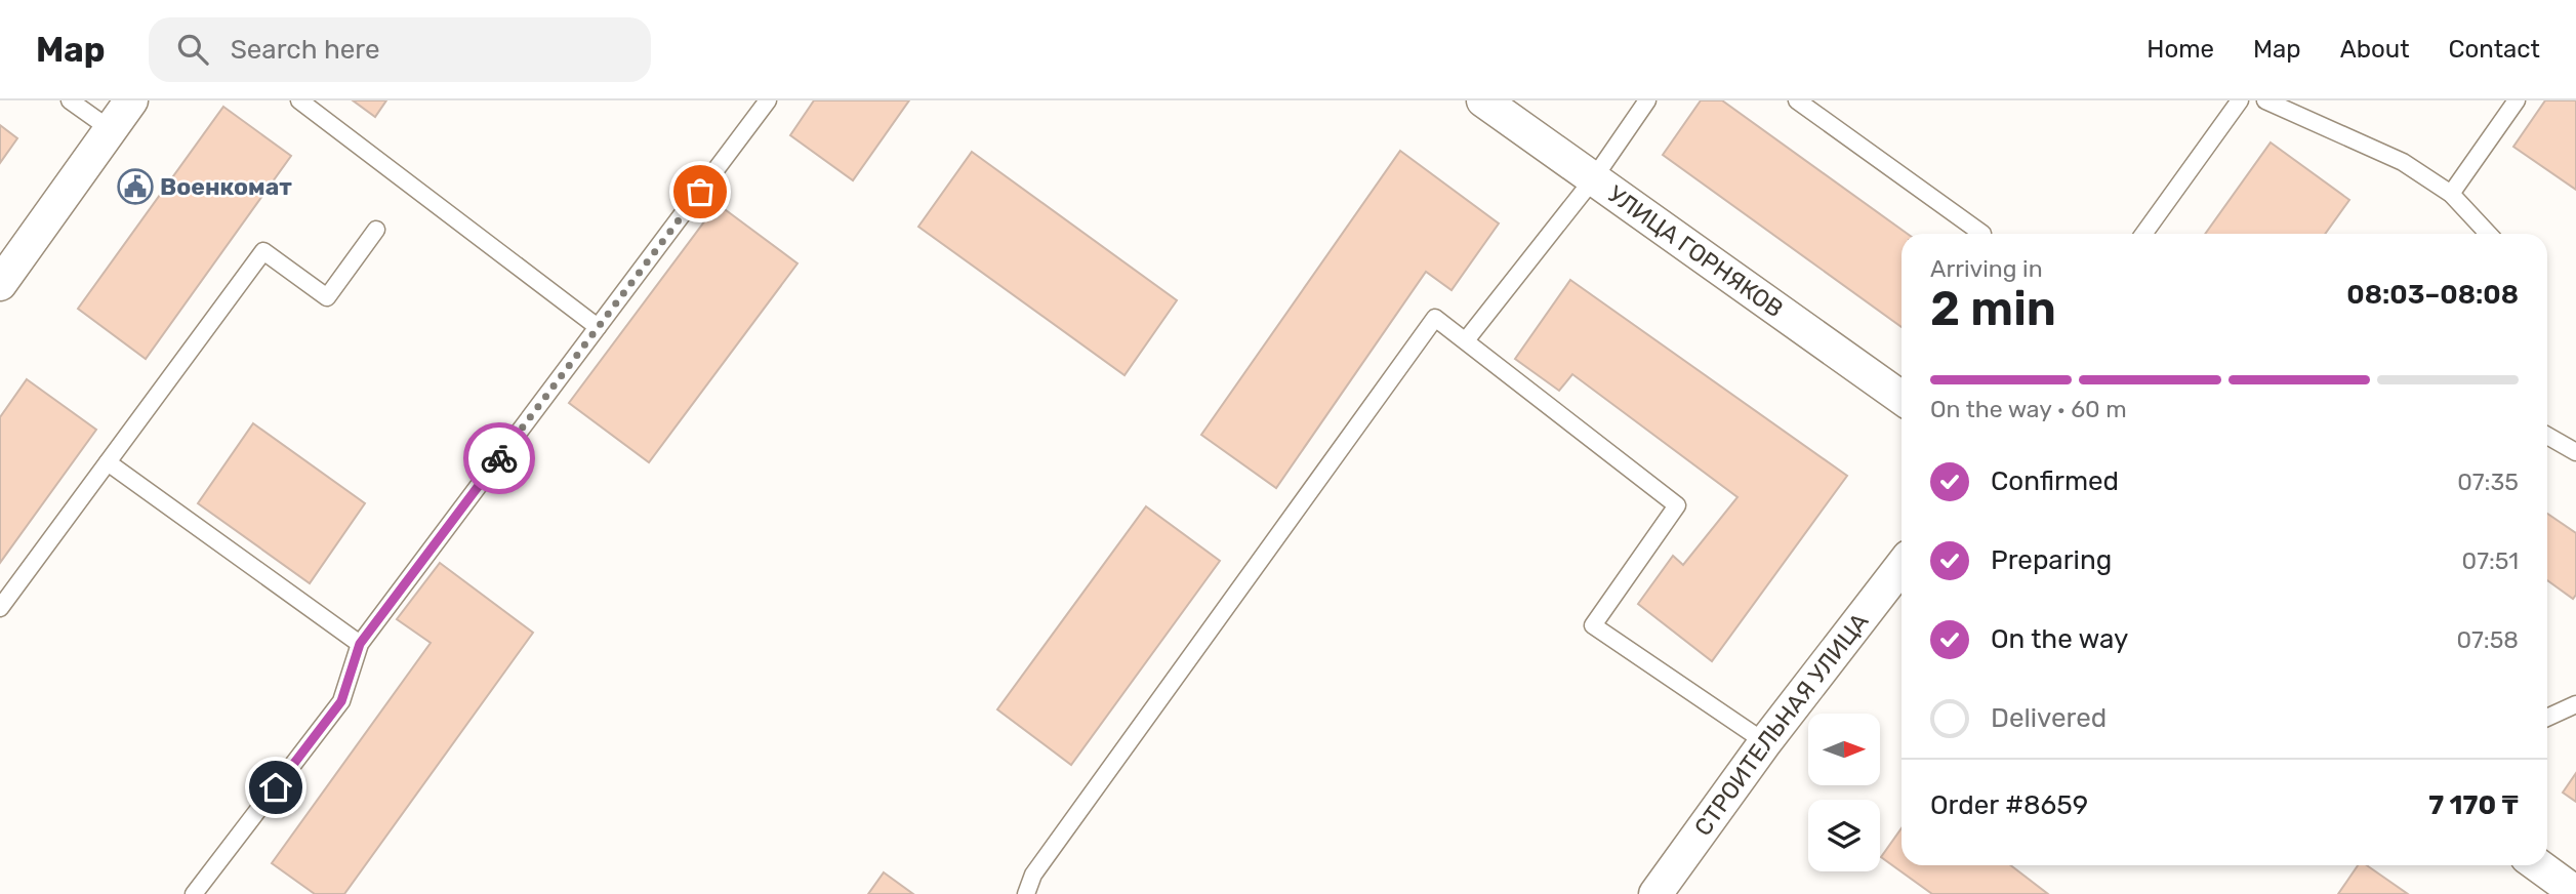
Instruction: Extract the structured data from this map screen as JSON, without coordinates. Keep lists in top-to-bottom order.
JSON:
{
  "streets": {
    "street": ["УЛИЦА ГОРНЯКОВ", "СТРОИТЕЛЬНАЯ УЛИЦА"]
  },
  "places": {
    "public building": ["Военкомат"]
  },
  "north": "right",
  "page": {
    "header": "Map",
    "search": "Search here",
    "nav": [
      "Home",
      "Map",
      "About",
      "Contact"
    ],
    "heading": ["2 min", "Arriving in", "08:03–08:08"],
    "panel": ["Order #8659", "7 170 ₸"],
    "bar": "On the way · 60 m",
    "list": [
      ["Confirmed", "07:35"],
      ["Preparing", "07:51"],
      ["On the way", "07:58"],
      "Delivered"
    ]
  }
}
